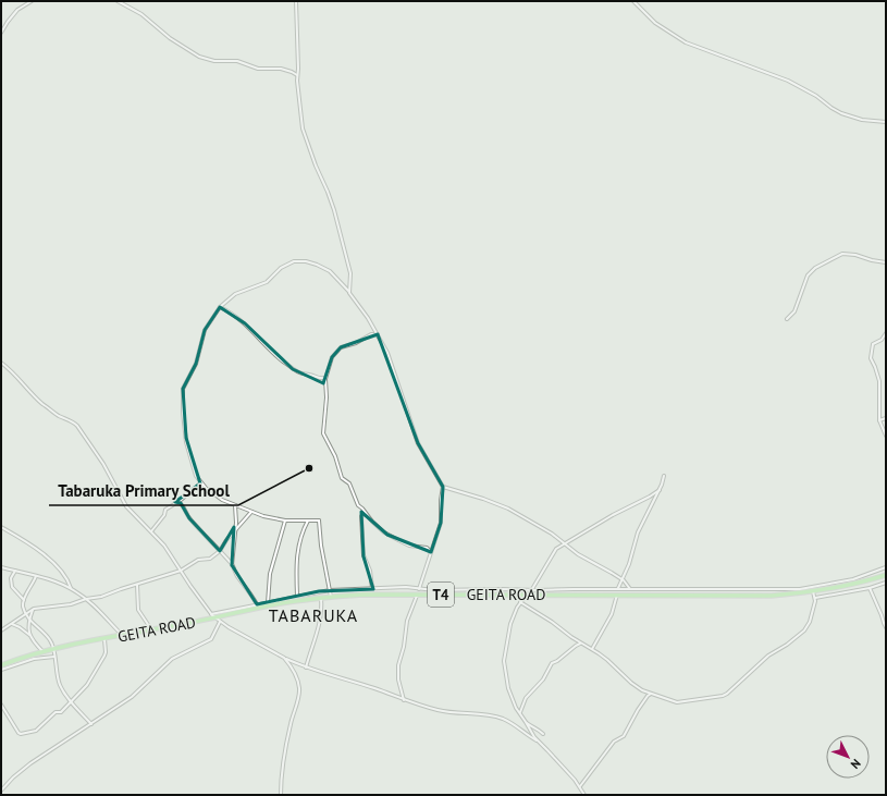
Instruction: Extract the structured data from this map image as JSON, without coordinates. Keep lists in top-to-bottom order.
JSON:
{
  "streets": {
    "highway": ["T4", "GEITA ROAD"]
  },
  "districts": ["TABARUKA"],
  "places": ["Tabaruka Primary School"],
  "north": "bottom right"
}
